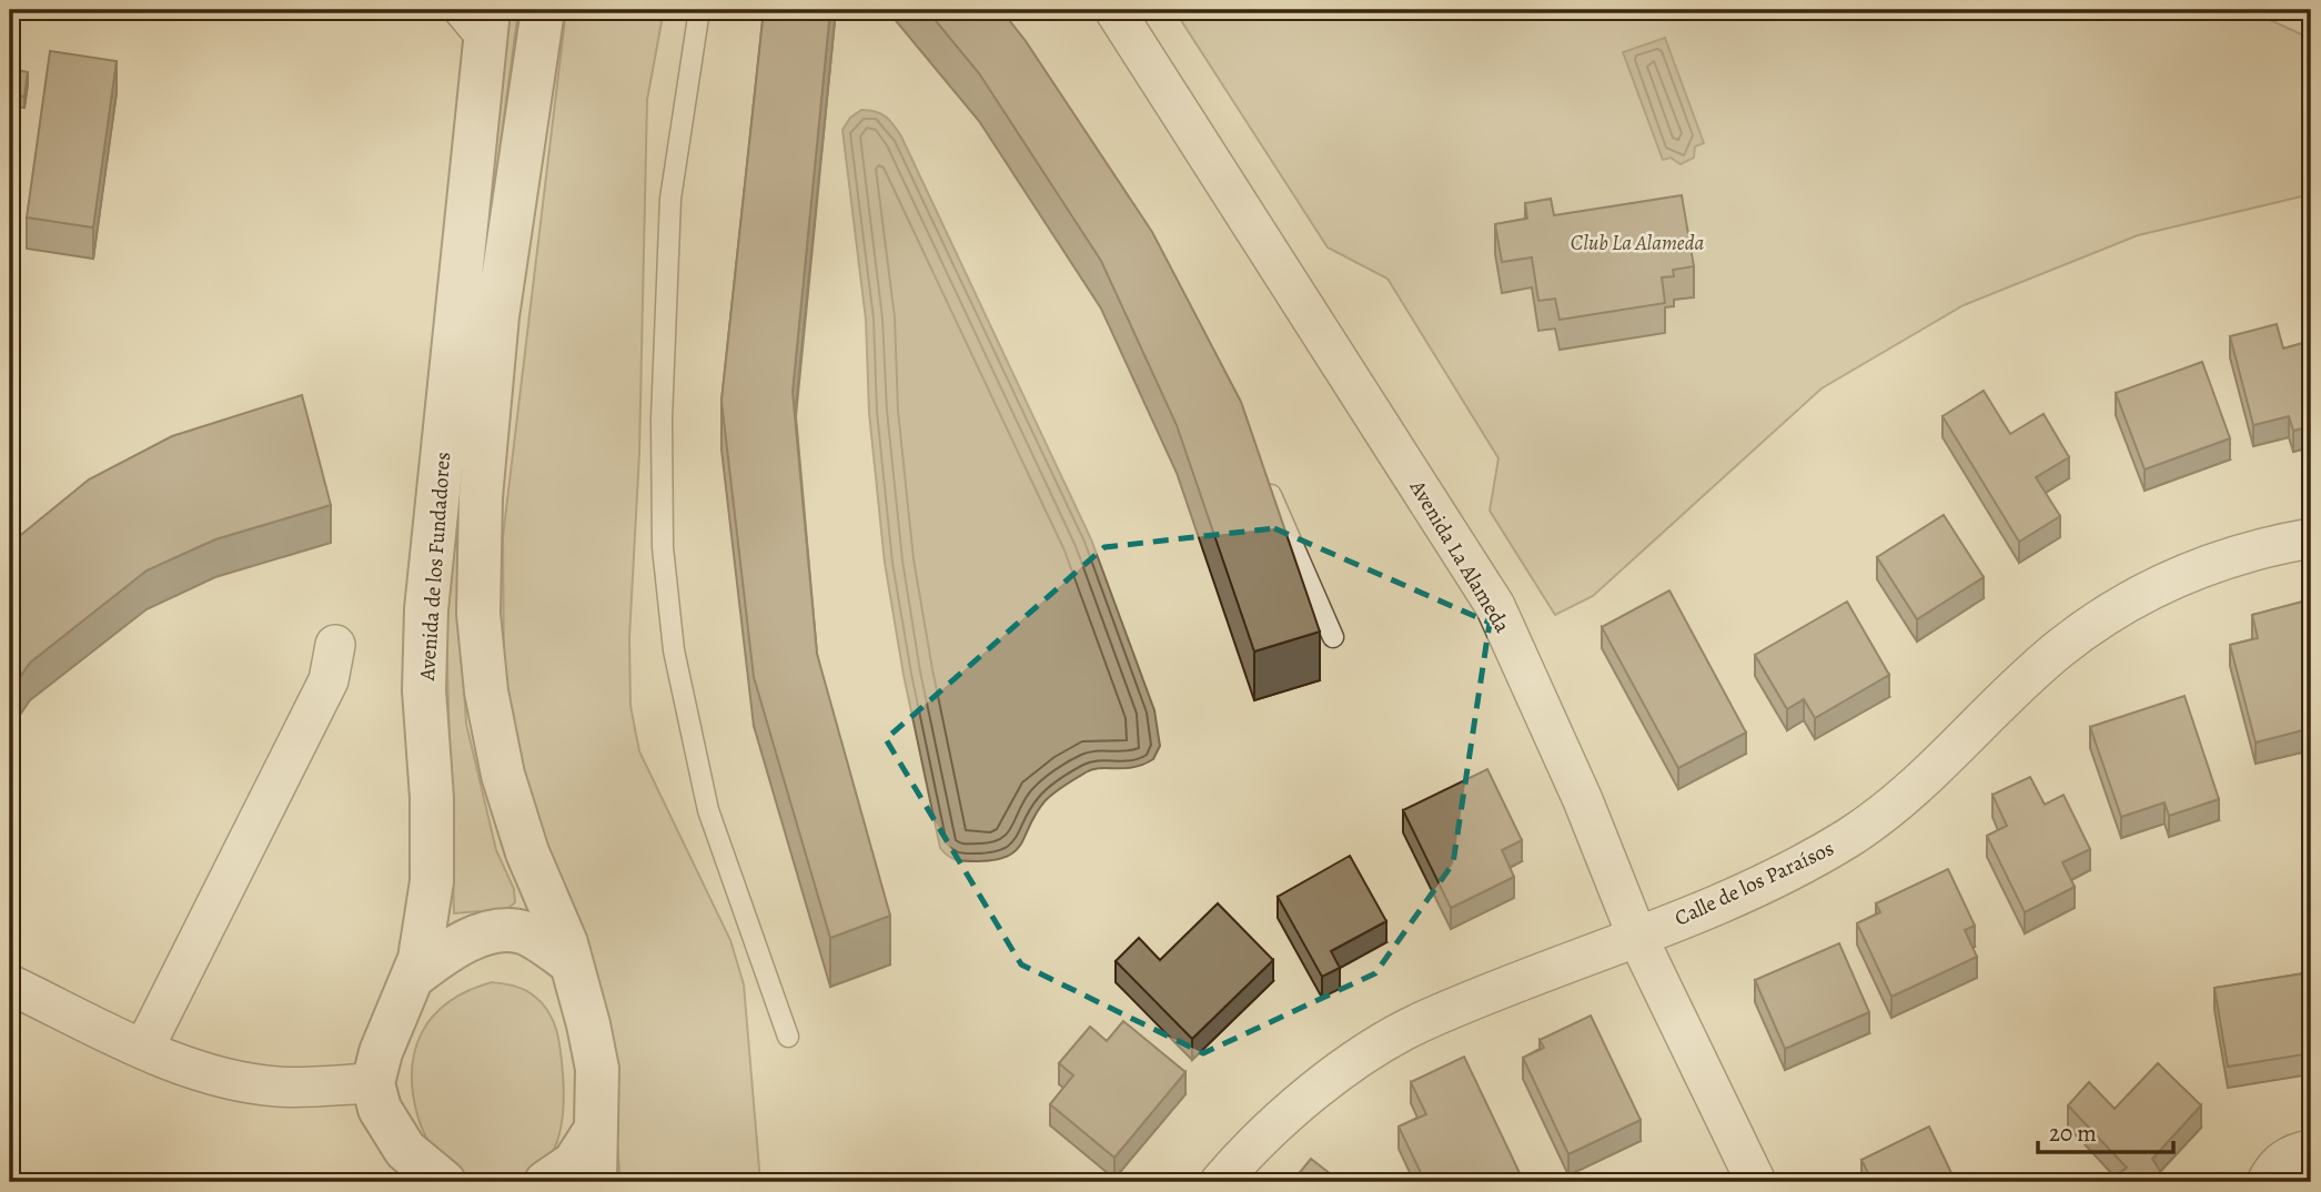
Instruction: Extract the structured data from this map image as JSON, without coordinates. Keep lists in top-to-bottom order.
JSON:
{
  "streets": {
    "street": ["Avenida La Alameda", "Avenida de los Fundadores", "Calle de los Paraísos"]
  },
  "crossings": [
    ["Avenida La Alameda", "Calle de los Paraísos"]
  ],
  "parks": ["Club La Alameda"],
  "scale_bar": "20 m"
}
